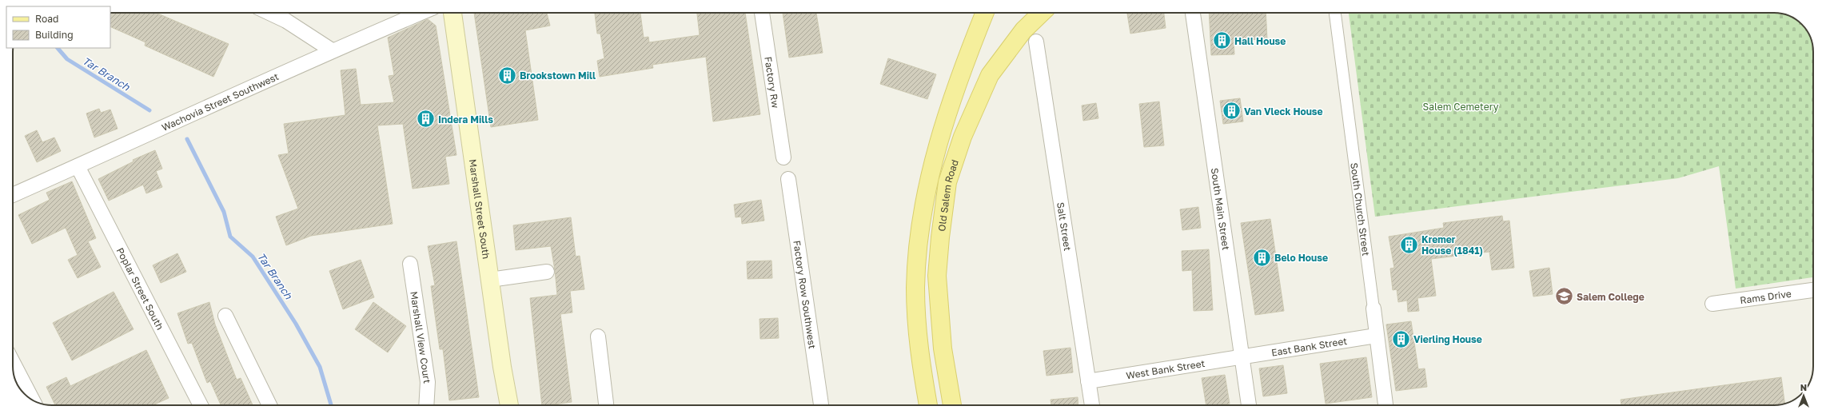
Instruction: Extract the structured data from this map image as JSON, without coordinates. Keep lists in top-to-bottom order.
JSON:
{
  "streets": {
    "main road": ["Old Salem Road", "Marshall Street South"],
    "street": [
      "Factory Rw",
      "Wachovia Street Southwest",
      "South Main Street",
      "South Church Street",
      "Salt Street",
      "Poplar Street South",
      "Factory Row Southwest",
      "Rams Drive",
      "Marshall View Court",
      "East Bank Street",
      "West Bank Street"
    ]
  },
  "crossings": [
    ["Wachovia Street Southwest", "Poplar Street South"],
    ["South Main Street", "East Bank Street"],
    ["South Main Street", "West Bank Street"],
    ["South Church Street", "East Bank Street"],
    ["Salt Street", "West Bank Street"],
    ["East Bank Street", "West Bank Street"]
  ],
  "water": ["Tar Branch"],
  "parks": ["Salem Cemetery"],
  "places": {
    "building": [
      "Hall House",
      "Brookstown Mill",
      "Van Vleck House",
      "Indera Mills",
      "Kremer House (1841)",
      "Belo House",
      "Vierling House"
    ],
    "school or university": ["Salem College"]
  },
  "legend": ["Road", "Building"],
  "north": "top"
}
